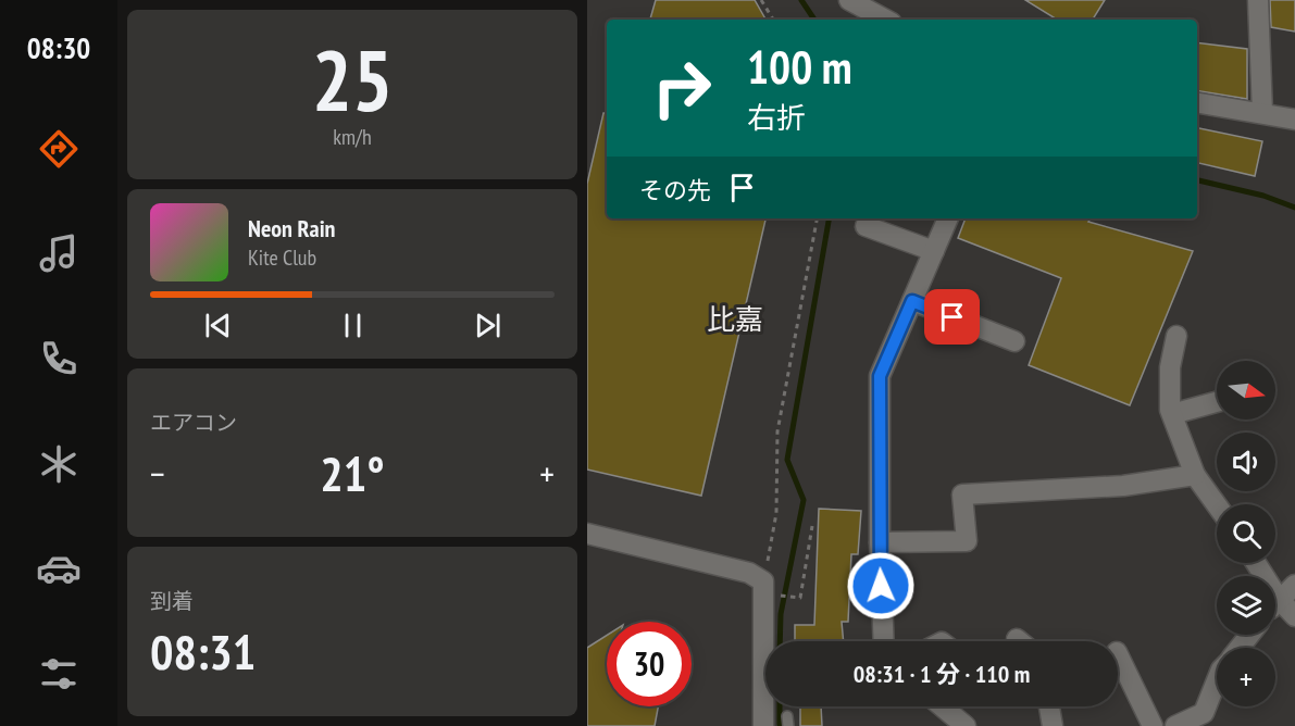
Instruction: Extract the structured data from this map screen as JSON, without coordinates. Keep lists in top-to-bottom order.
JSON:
{
  "districts": ["比嘉"],
  "north": "right",
  "page": {
    "tabs": "08:30",
    "tile": [
      ["25", "km/h"],
      "エアコン",
      ["到着", "08:31"]
    ],
    "turn": ["100 m", "右折"],
    "then": "その先",
    "song": ["Neon Rain", "Kite Club"],
    "map_buttons": "+",
    "heat": ["−", "21°", "+"],
    "limit": "30",
    "trip": "08:31 · 1 分 · 110 m"
  }
}
